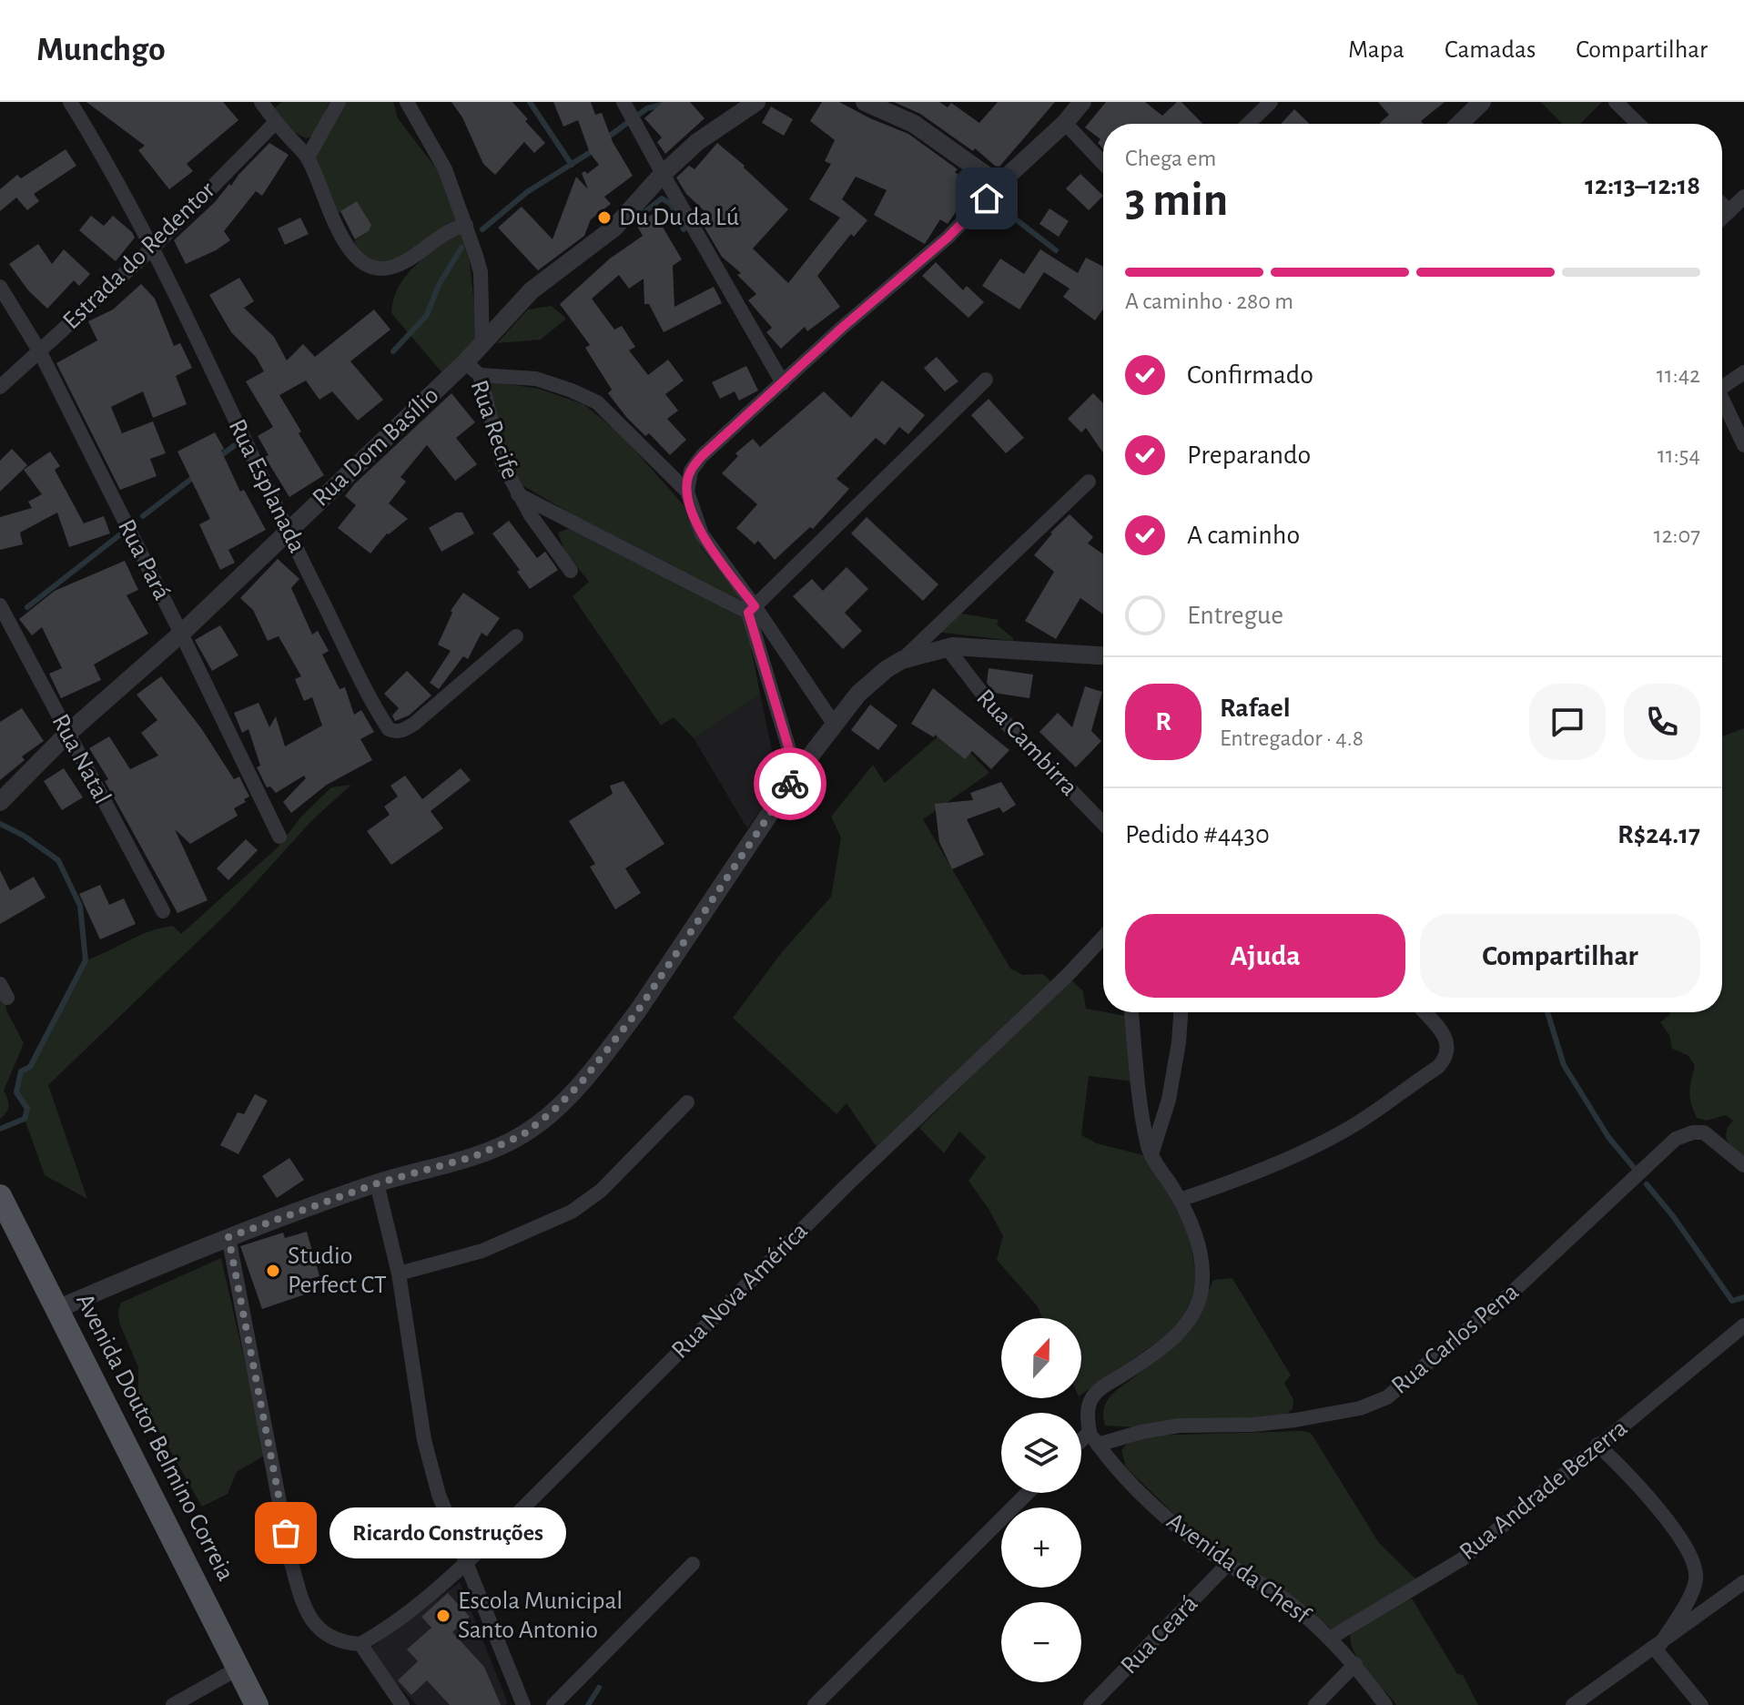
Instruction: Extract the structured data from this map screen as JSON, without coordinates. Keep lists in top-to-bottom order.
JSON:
{
  "streets": {
    "main road": ["Avenida Doutor Belmino Correia"],
    "street": [
      "Estrada do Redentor",
      "Rua Recife",
      "Rua Dom Basílio",
      "Rua Esplanada",
      "Rua Pará",
      "Rua Cambirra",
      "Rua Natal",
      "Rua Nova América",
      "Rua Carlos Pena",
      "Rua Andrade Bezerra",
      "Avenida da Chesf",
      "Rua Ceará"
    ]
  },
  "crossings": [
    ["Estrada do Redentor", "Rua Esplanada"],
    ["Estrada do Redentor", "Rua Pará"],
    ["Rua Recife", "Rua Dom Basílio"],
    ["Rua Dom Basílio", "Rua Esplanada"],
    ["Rua Dom Basílio", "Rua Pará"],
    ["Rua Dom Basílio", "Rua Natal"],
    ["Rua Carlos Pena", "Avenida da Chesf"],
    ["Rua Andrade Bezerra", "Avenida da Chesf"],
    ["Avenida da Chesf", "Rua Ceará"]
  ],
  "places": [
    "Du Du da Lú",
    "Studio Perfect CT",
    "Ricardo Construções",
    "Escola Municipal Santo Antonio"
  ],
  "north": "top",
  "page": {
    "header": "Munchgo",
    "nav": ["Mapa", "Camadas", "Compartilhar"],
    "heading": ["3 min", "Chega em", "12:13–12:18"],
    "panel": [
      "Rafael",
      "Entregador · 4.8",
      "Pedido #4430",
      "R$24.17"
    ],
    "bar": "A caminho · 280 m",
    "list": [
      ["Confirmado", "11:42"],
      ["Preparando", "11:54"],
      ["A caminho", "12:07"],
      "Entregue"
    ],
    "round": "R",
    "buttons": ["Ajuda", "Compartilhar"],
    "map_buttons": ["+", "−"],
    "bubble": "Ricardo Construções"
  }
}
